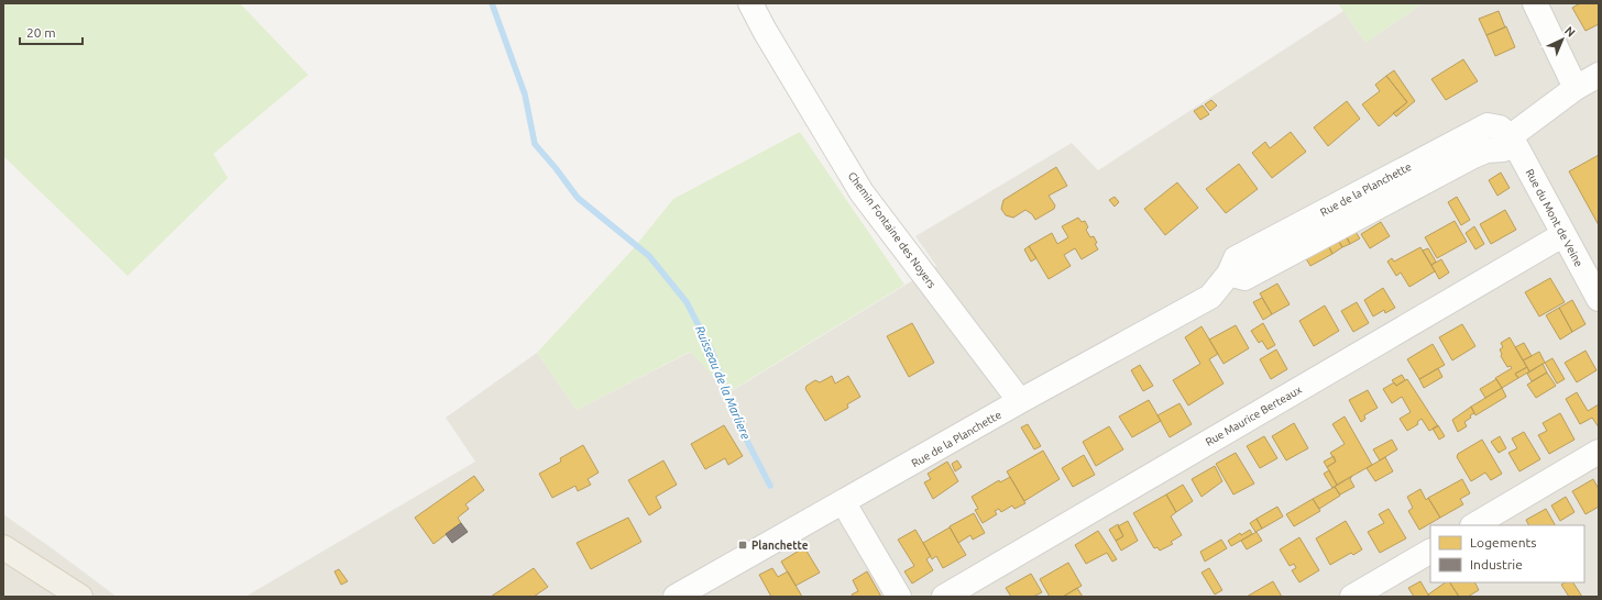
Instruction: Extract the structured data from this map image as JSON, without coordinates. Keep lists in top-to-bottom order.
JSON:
{
  "streets": {
    "street": [
      "Rue de la Planchette",
      "Rue du Mont de Veine",
      "Chemin Fontaine des Noyers",
      "Rue Maurice Berteaux"
    ]
  },
  "crossings": [
    ["Rue de la Planchette", "Rue du Mont de Veine"],
    ["Rue de la Planchette", "Chemin Fontaine des Noyers"],
    ["Rue du Mont de Veine", "Rue Maurice Berteaux"]
  ],
  "water": ["Ruisseau de la Marliere"],
  "places": {
    "transit": ["Planchette"]
  },
  "legend": ["Logements", "Industrie"],
  "scale_bar": "20 m",
  "north": "top right"
}
